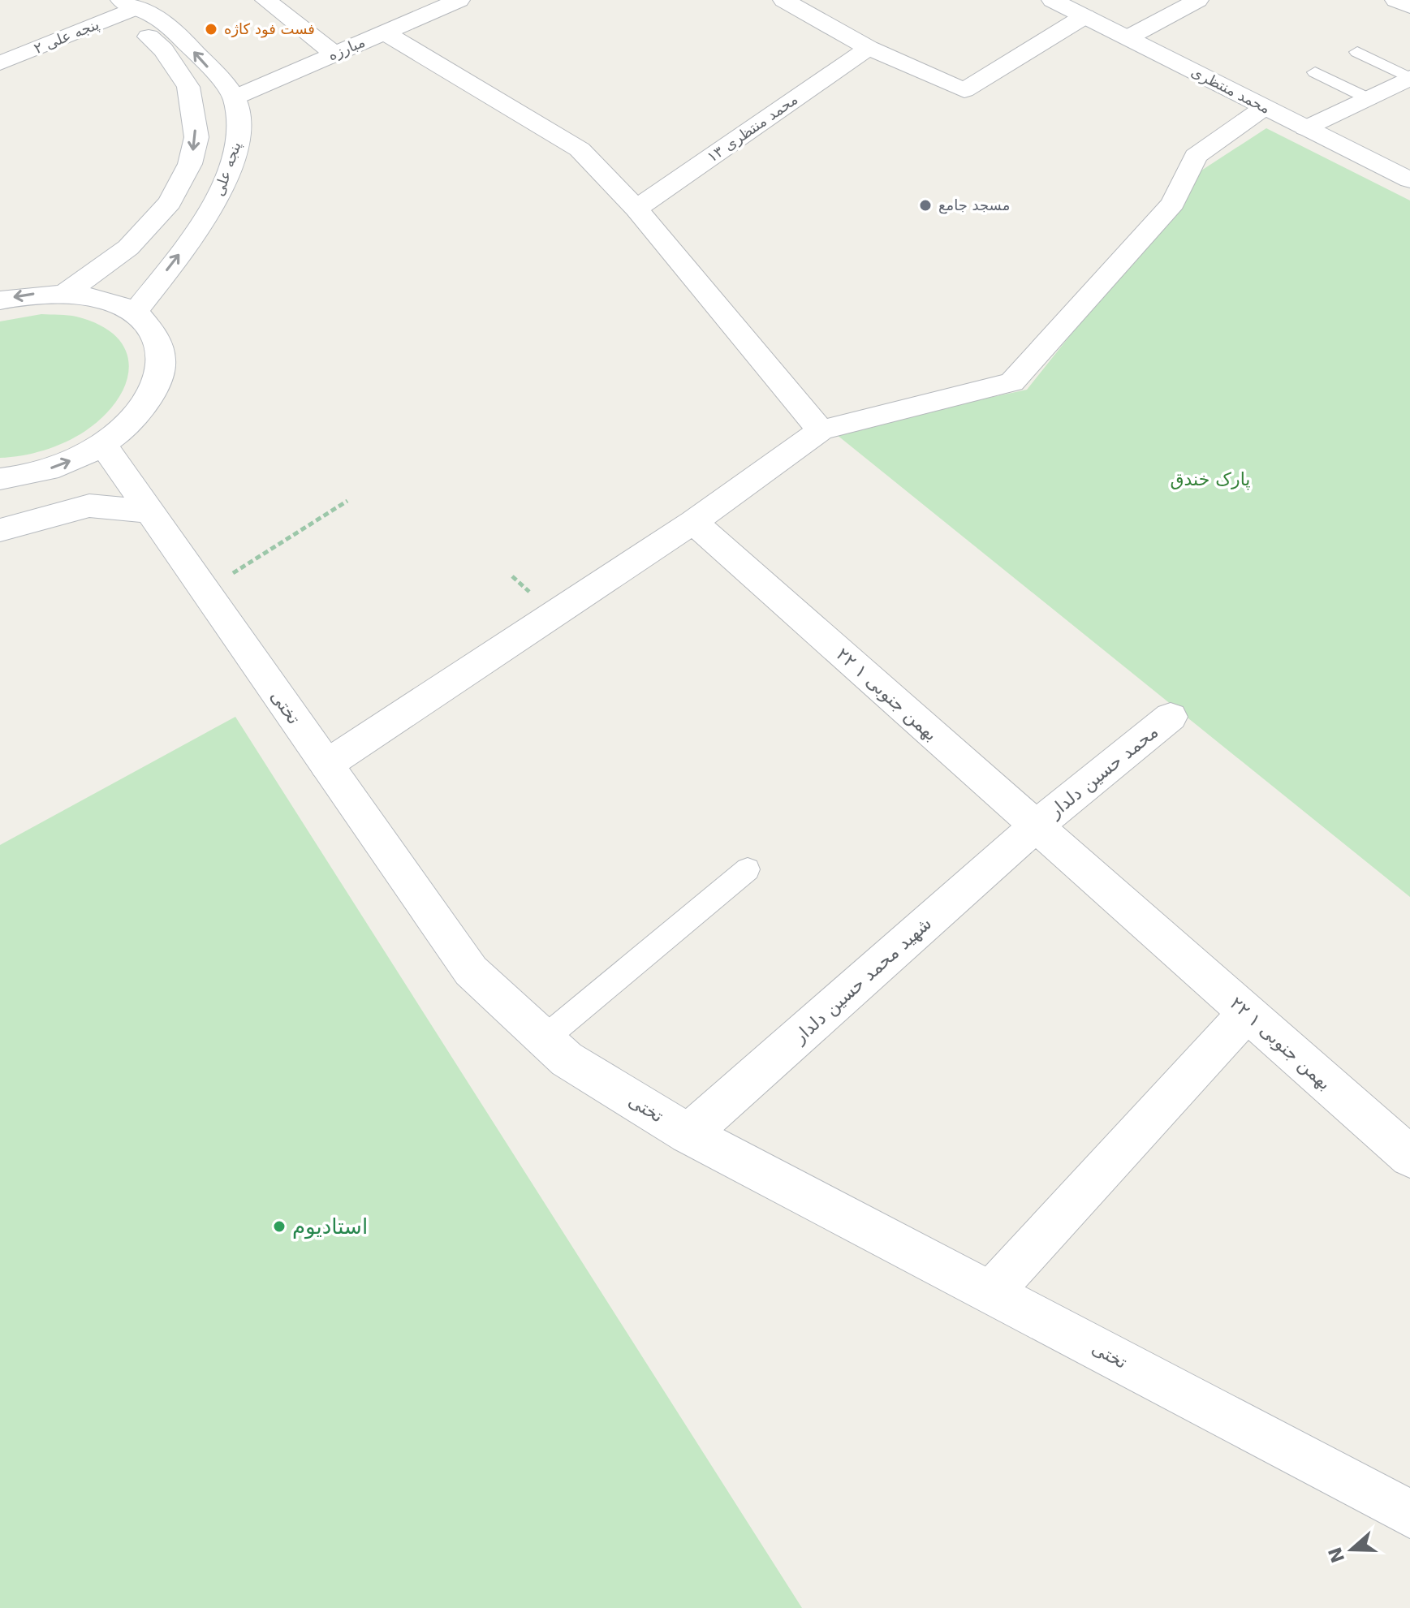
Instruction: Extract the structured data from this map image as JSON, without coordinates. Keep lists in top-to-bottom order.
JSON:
{
  "streets": {
    "street": [
      "پنجه علی ۲",
      "مبارزه",
      "محمد منتظری",
      "محمد منتظری ۱۳",
      "پنجه علی",
      "۲۲ بهمن جنوبی ۱",
      "تختی",
      "محمد حسین دلدار",
      "شهید محمد حسین دلدار"
    ]
  },
  "crossings": [
    ["مبارزه", "پنجه علی"],
    ["۲۲ بهمن جنوبی ۱", "محمد حسین دلدار"],
    ["۲۲ بهمن جنوبی ۱", "شهید محمد حسین دلدار"],
    ["تختی", "شهید محمد حسین دلدار"],
    ["محمد حسین دلدار", "شهید محمد حسین دلدار"]
  ],
  "one_way": ["پنجه علی"],
  "parks": ["پارک خندق"],
  "places": ["فست فود کاژه", "مسجد جامع", "استادیوم"],
  "north": "left"
}
